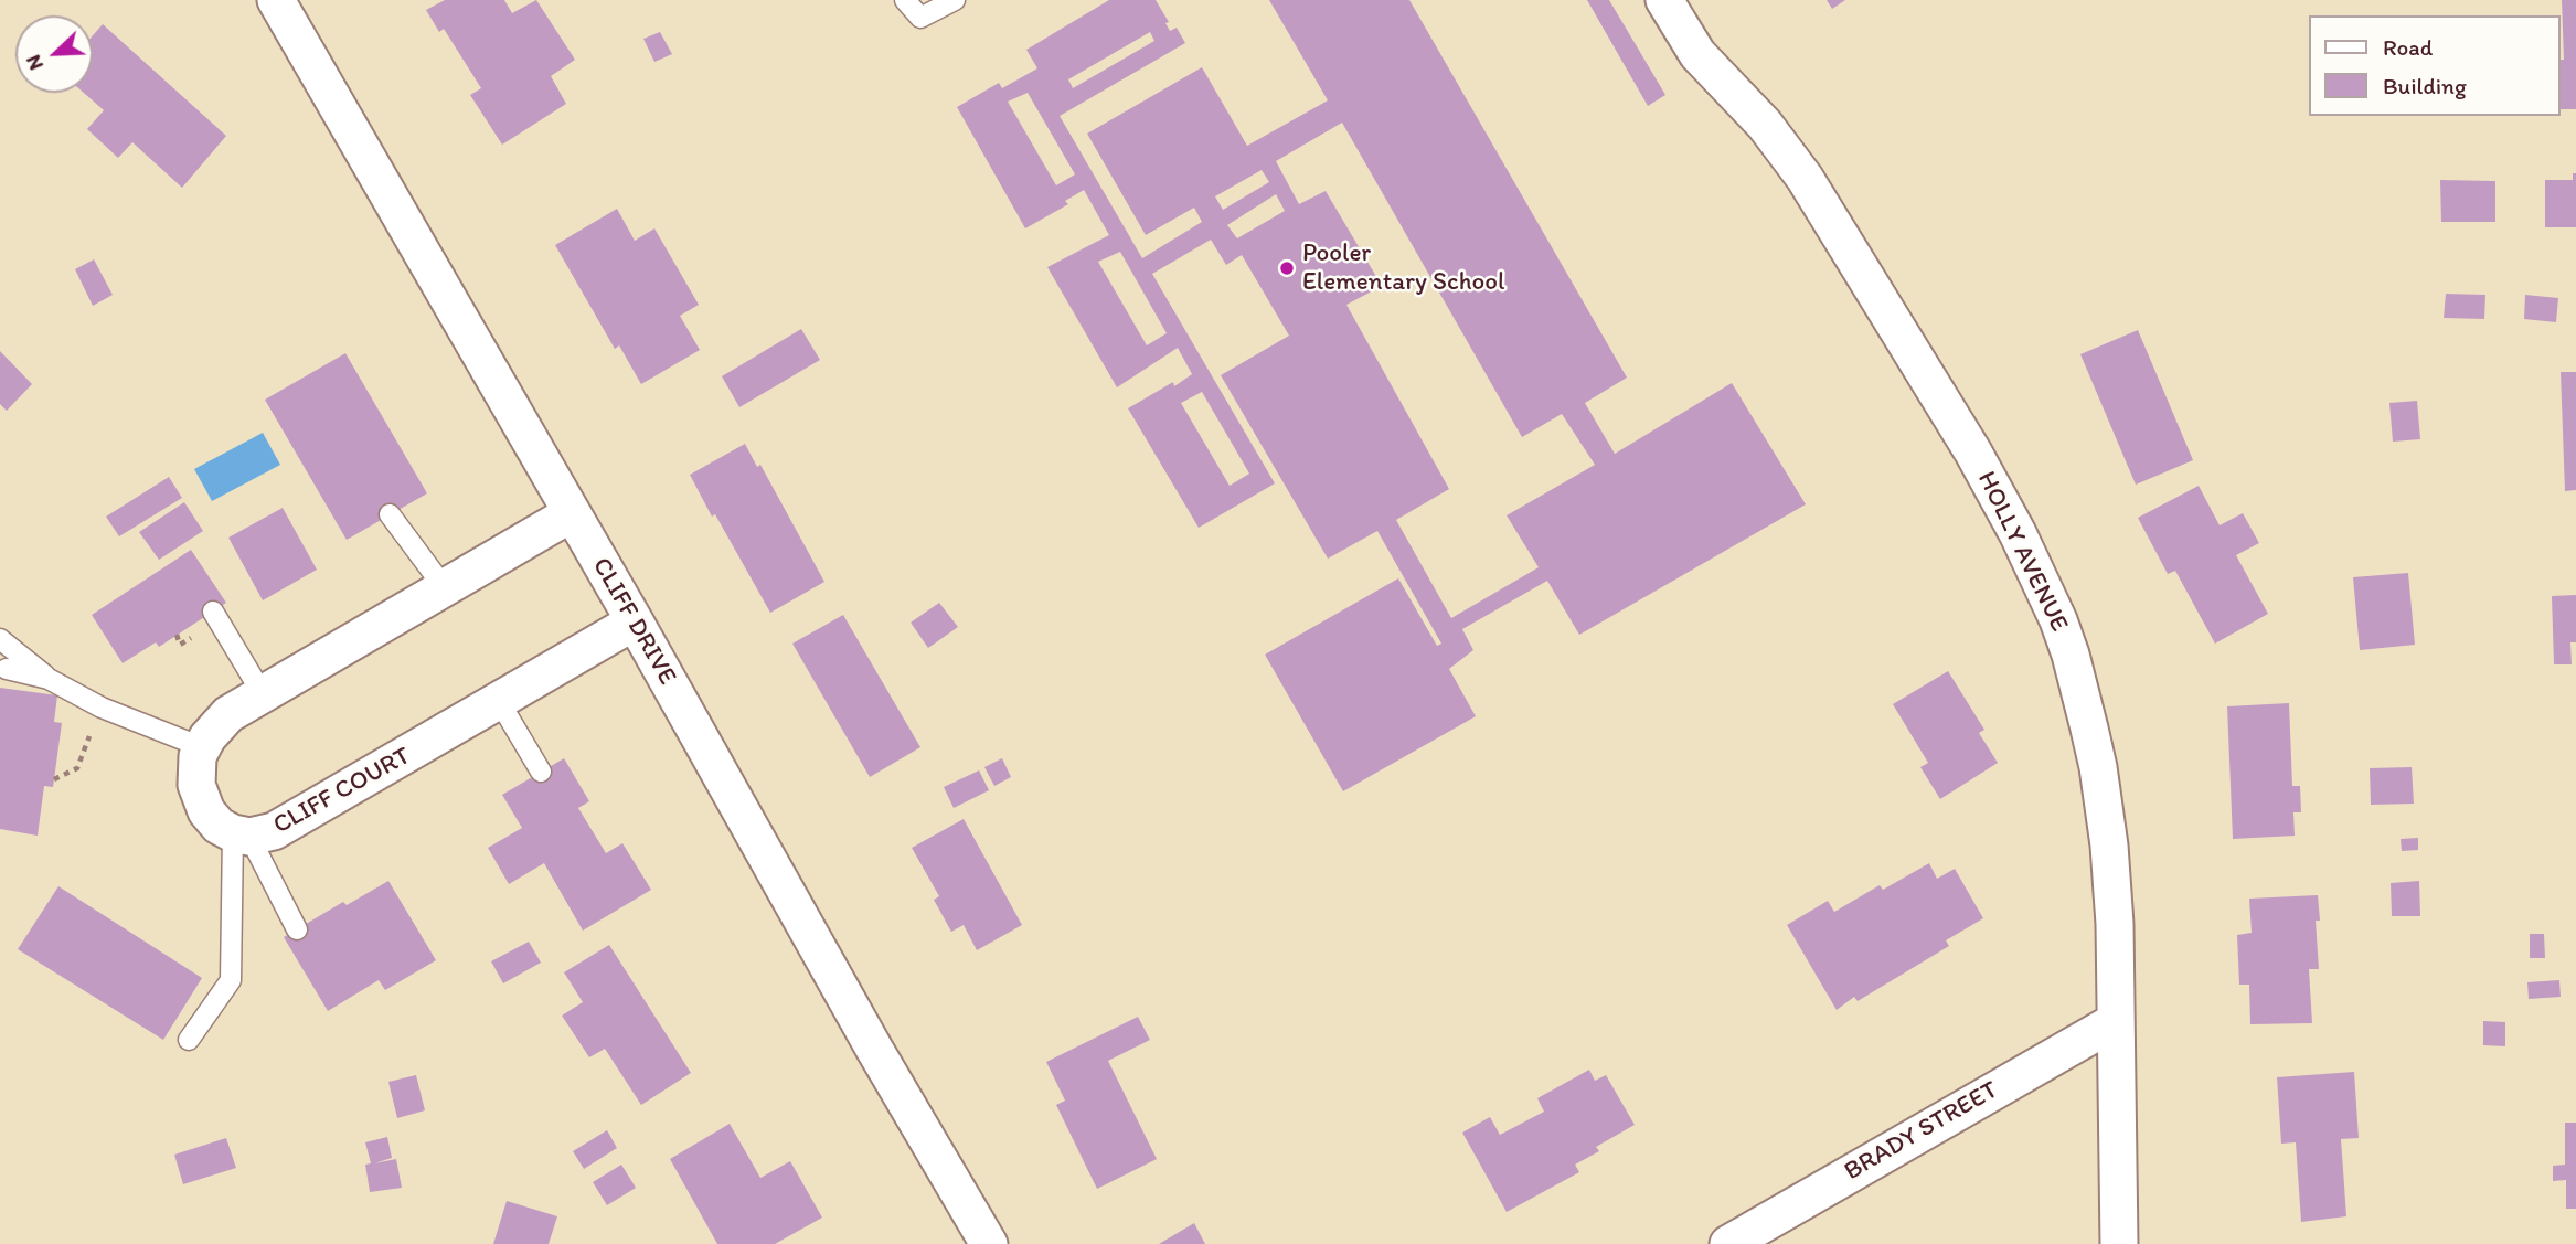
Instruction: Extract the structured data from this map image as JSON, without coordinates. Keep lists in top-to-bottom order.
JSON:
{
  "streets": {
    "street": [
      "HOLLY AVENUE",
      "CLIFF DRIVE",
      "CLIFF COURT",
      "BRADY STREET"
    ]
  },
  "crossings": [
    ["HOLLY AVENUE", "BRADY STREET"],
    ["CLIFF DRIVE", "CLIFF COURT"]
  ],
  "places": ["Pooler Elementary School"],
  "legend": ["Road", "Building"],
  "north": "bottom left"
}
